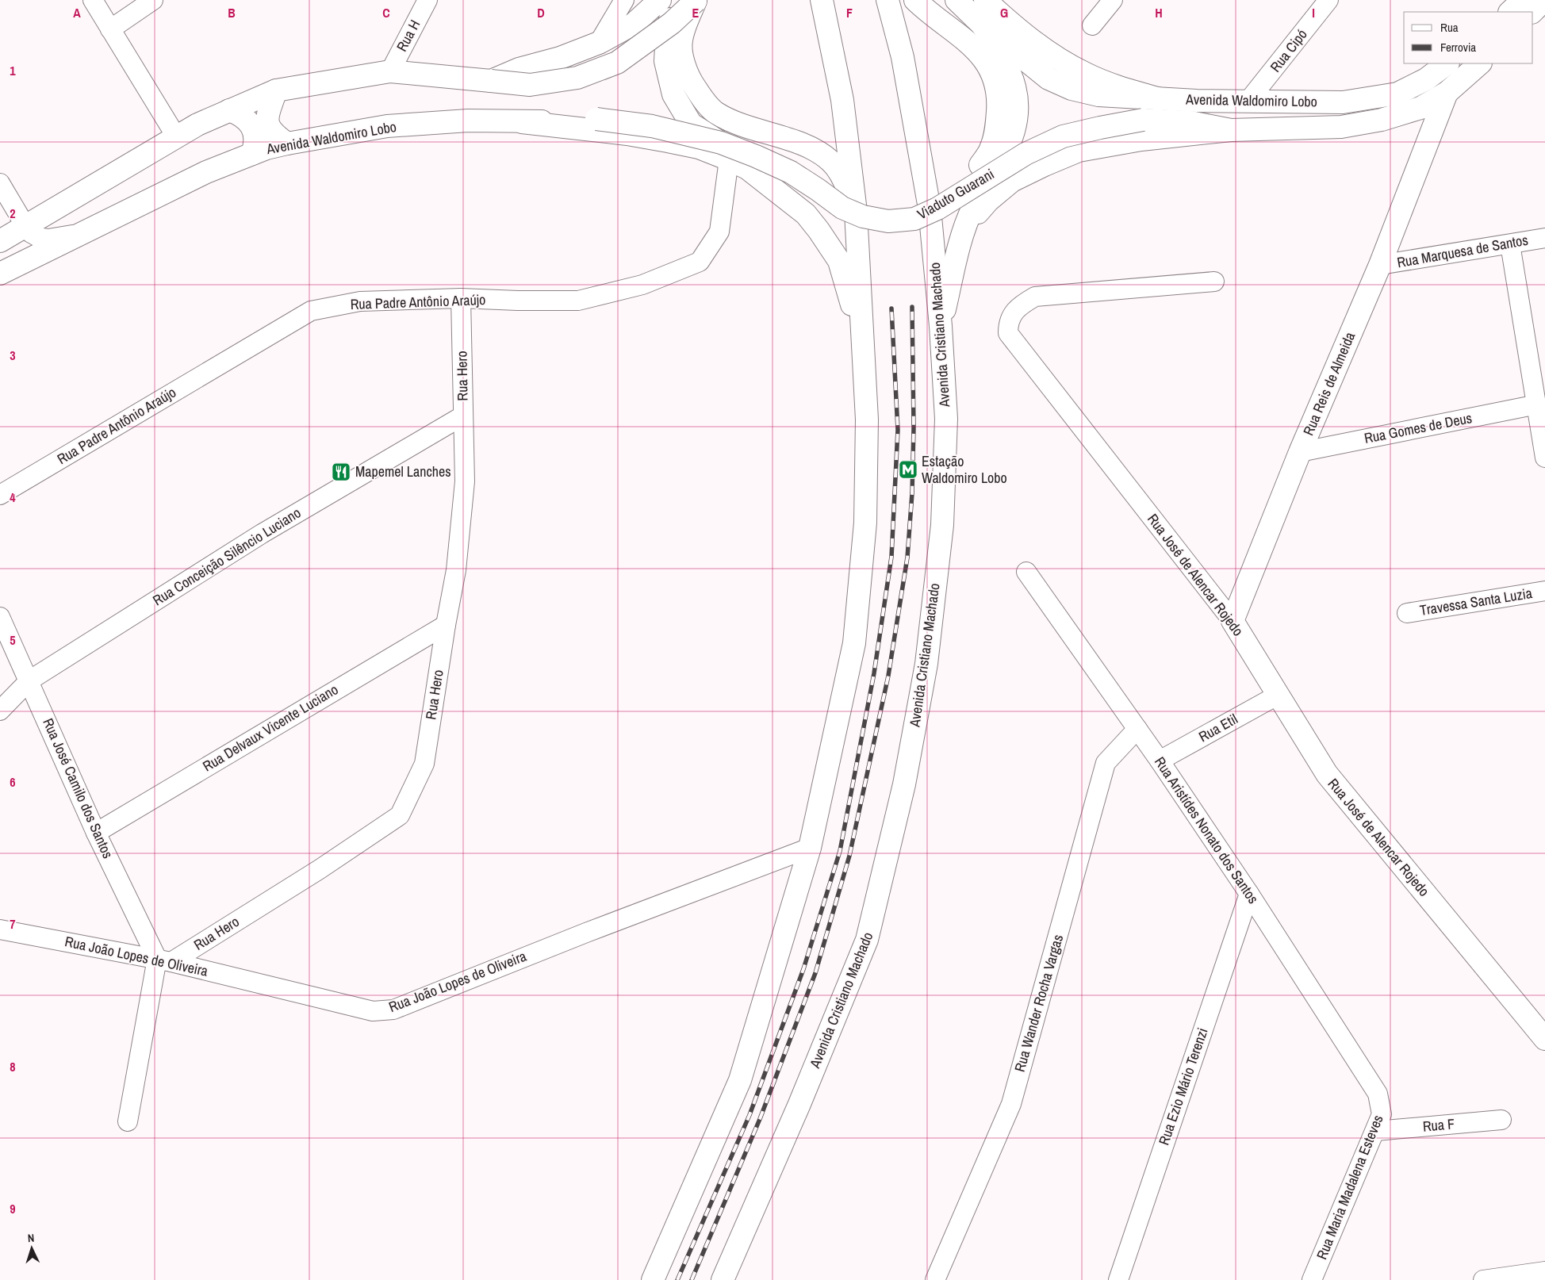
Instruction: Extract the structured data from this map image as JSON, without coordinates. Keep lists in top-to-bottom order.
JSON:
{
  "streets": {
    "main road": [
      "Avenida Waldomiro Lobo",
      "Viaduto Guarani",
      "Avenida Cristiano Machado",
      "Rua Reis de Almeida",
      "Rua José de Alencar Rojedo"
    ],
    "street": [
      "Rua H",
      "Rua Cipó",
      "Rua Marquesa de Santos",
      "Rua Padre Antônio Araújo",
      "Rua Hero",
      "Rua Gomes de Deus",
      "Rua Conceição Silêncio Luciano",
      "Travessa Santa Luzia",
      "Rua Delvaux Vicente Luciano",
      "Rua Etil",
      "Rua José Camilo dos Santos",
      "Rua Aristídes Nonato dos Santos",
      "Rua João Lopes de Oliveira",
      "Rua Wander Rocha Vargas",
      "Rua Ezio Mário Terenzi",
      "Rua F",
      "Rua Maria Madalena Esteves"
    ]
  },
  "crossings": [
    ["Rua Cipó", "Avenida Waldomiro Lobo"],
    ["Avenida Waldomiro Lobo", "Viaduto Guarani"],
    ["Avenida Waldomiro Lobo", "Rua Reis de Almeida"],
    ["Viaduto Guarani", "Rua Padre Antônio Araújo"],
    ["Rua Marquesa de Santos", "Rua Reis de Almeida"],
    ["Rua Padre Antônio Araújo", "Rua Hero"],
    ["Rua Hero", "Rua Conceição Silêncio Luciano"],
    ["Rua Hero", "Rua Delvaux Vicente Luciano"],
    ["Rua Hero", "Rua José Camilo dos Santos"],
    ["Rua Hero", "Rua João Lopes de Oliveira"],
    ["Rua Reis de Almeida", "Rua Gomes de Deus"],
    ["Rua Reis de Almeida", "Rua José de Alencar Rojedo"],
    ["Rua Conceição Silêncio Luciano", "Rua José Camilo dos Santos"],
    ["Rua José de Alencar Rojedo", "Rua Etil"],
    ["Rua Delvaux Vicente Luciano", "Rua José Camilo dos Santos"],
    ["Rua Etil", "Rua Aristídes Nonato dos Santos"],
    ["Rua José Camilo dos Santos", "Rua João Lopes de Oliveira"],
    ["Rua Aristídes Nonato dos Santos", "Rua Wander Rocha Vargas"],
    ["Rua Aristídes Nonato dos Santos", "Rua Ezio Mário Terenzi"],
    ["Rua Aristídes Nonato dos Santos", "Rua Maria Madalena Esteves"],
    ["Rua F", "Rua Maria Madalena Esteves"]
  ],
  "places": {
    "metro station": ["Estação Waldomiro Lobo"],
    "restaurant": ["Mapemel Lanches"]
  },
  "legend": ["Rua", "Ferrovia"],
  "north": "top",
  "grid": {
    "columns": [
      "A",
      "B",
      "C",
      "D",
      "E",
      "F",
      "G",
      "H",
      "I"
    ],
    "rows": [
      "1",
      "2",
      "3",
      "4",
      "5",
      "6",
      "7",
      "8",
      "9"
    ]
  }
}
